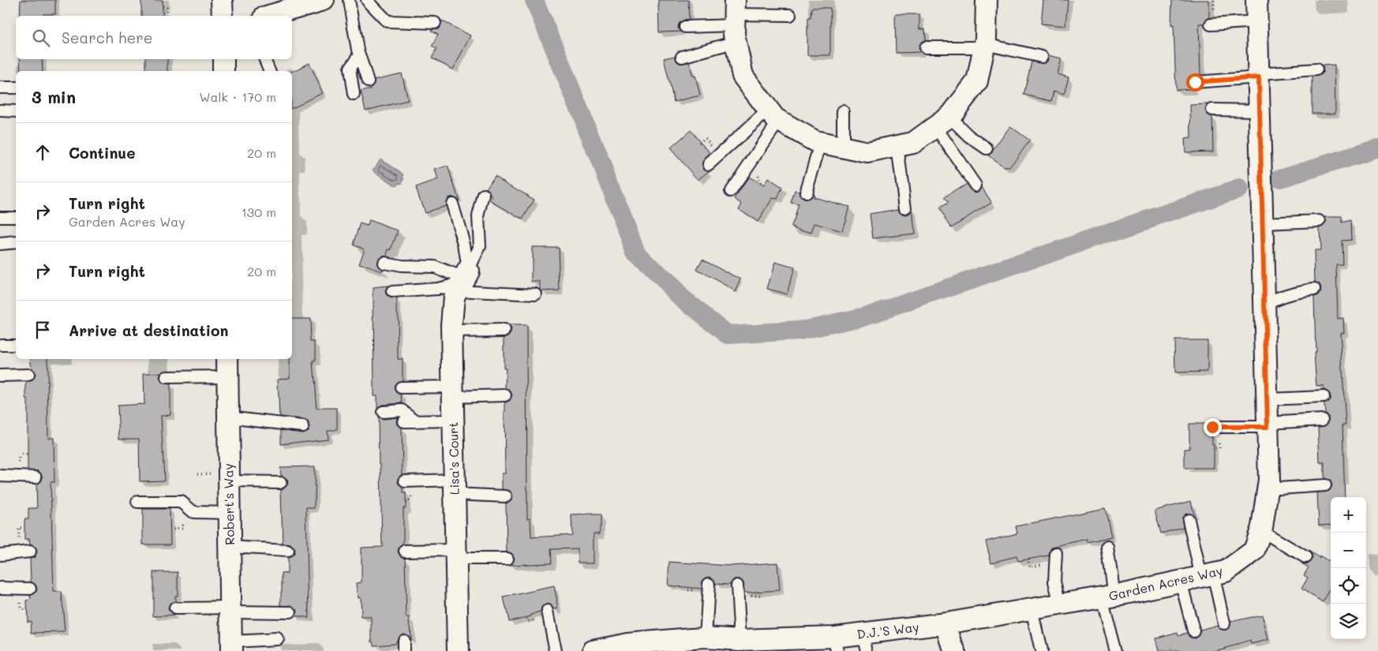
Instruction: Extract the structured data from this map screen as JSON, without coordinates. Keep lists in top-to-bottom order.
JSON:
{
  "streets": {
    "street": [
      "Lisa's Court",
      "Robert's Way",
      "Garden Acres Way",
      "D.J.'S Way"
    ]
  },
  "crossings": [
    ["Garden Acres Way", "D.J.'S Way"]
  ],
  "page": {
    "search": "Search here",
    "heading": ["3 min", "Walk · 170 m"],
    "list": [
      ["Continue", "20 m"],
      ["Turn right", "Garden Acres Way", "130 m"],
      ["Turn right", "20 m"],
      "Arrive at destination"
    ],
    "map_buttons": ["+", "−"]
  }
}
